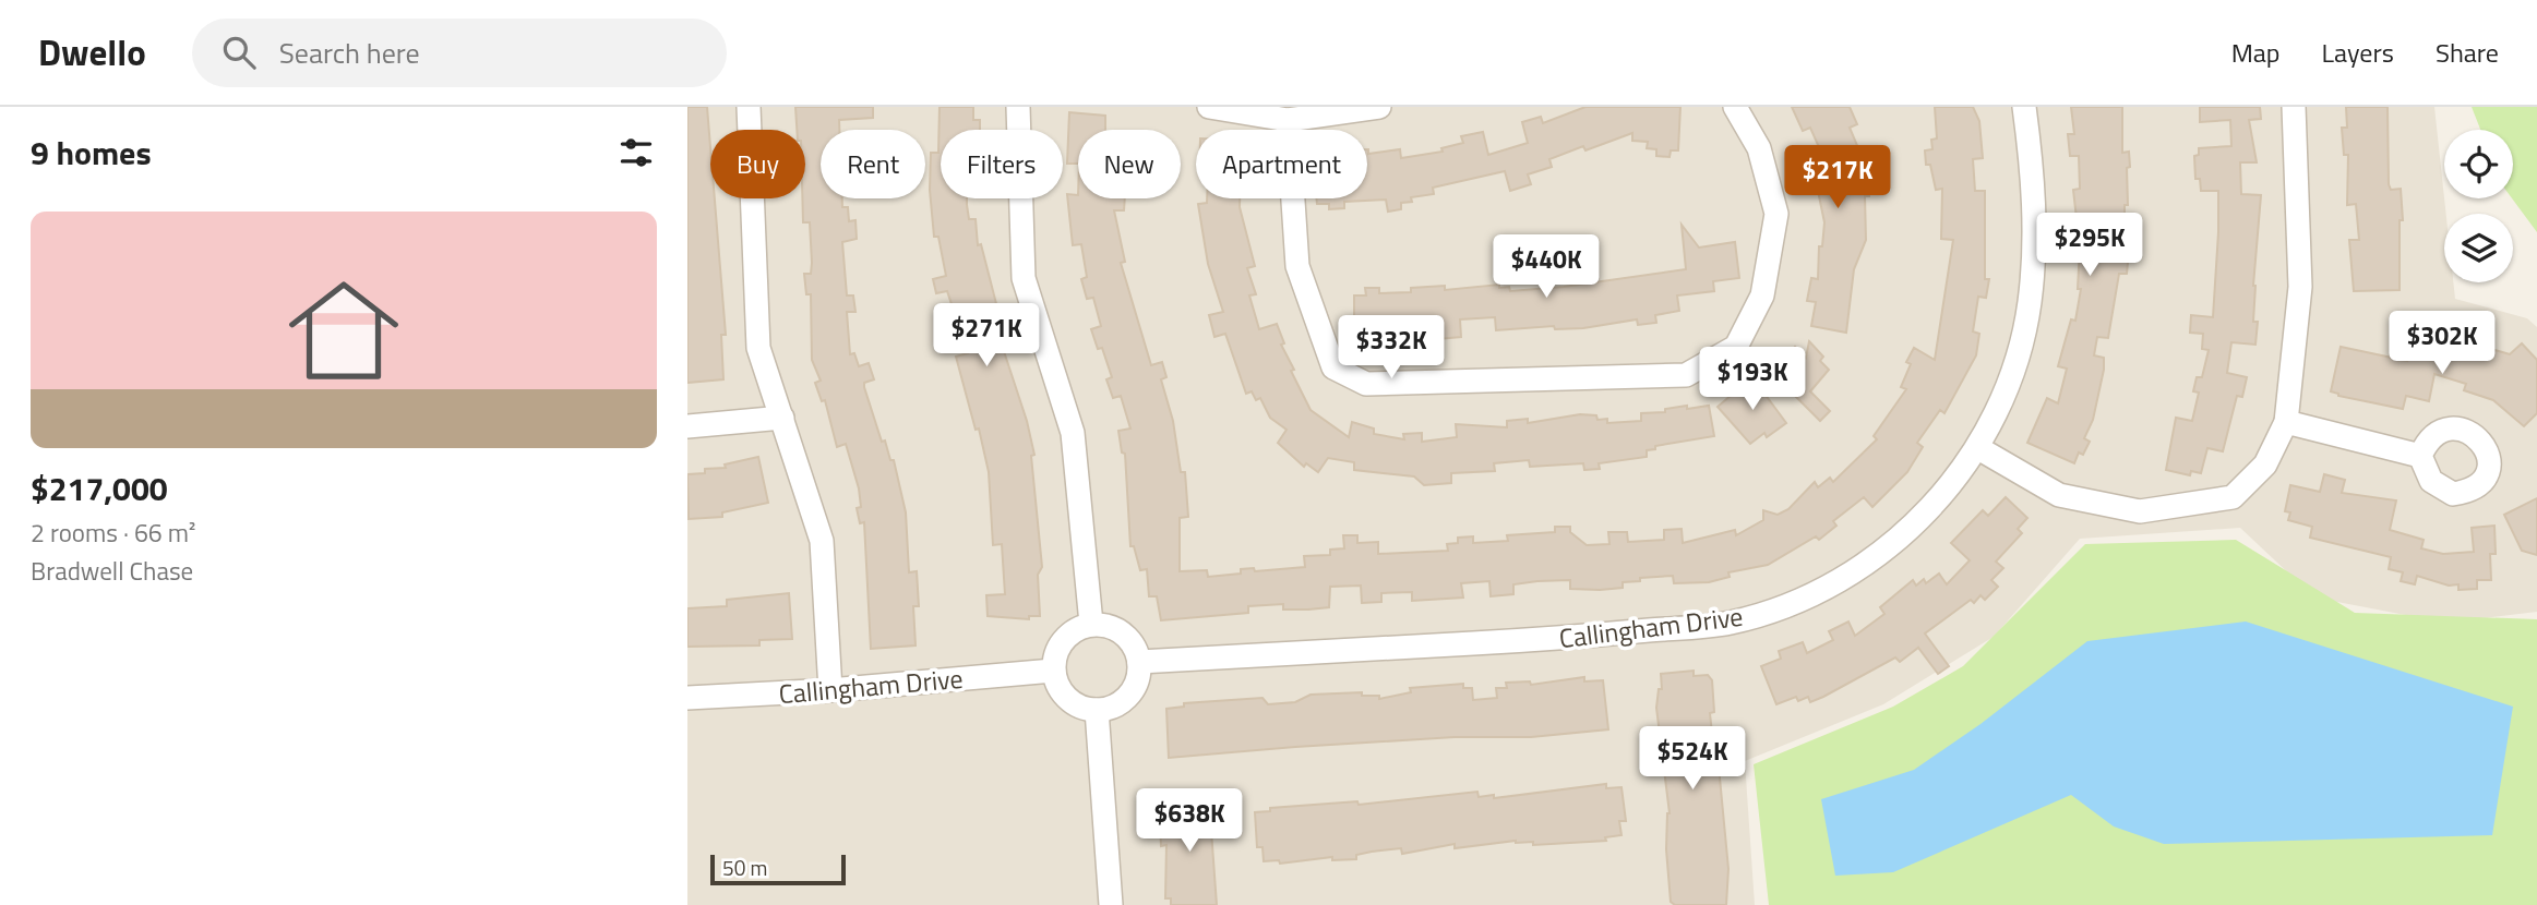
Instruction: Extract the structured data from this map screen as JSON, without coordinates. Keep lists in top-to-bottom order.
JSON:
{
  "streets": {
    "street": ["Callingham Drive"]
  },
  "scale_bar": "50 m",
  "page": {
    "header": "Dwello",
    "search": "Search here",
    "nav": ["Map", "Layers", "Share"],
    "heading": "9 homes",
    "chip": [
      "Buy",
      "Rent",
      "Filters",
      "New",
      "Apartment"
    ],
    "price": [
      "$217K",
      "$295K",
      "$440K",
      "$271K",
      "$302K",
      "$332K",
      "$193K",
      "$524K",
      "$638K"
    ],
    "list": [
      {
        "name": "$217,000",
        "note": "2 rooms · 66 m² · Bradwell Chase"
      }
    ],
    "scale": "50 m"
  }
}
